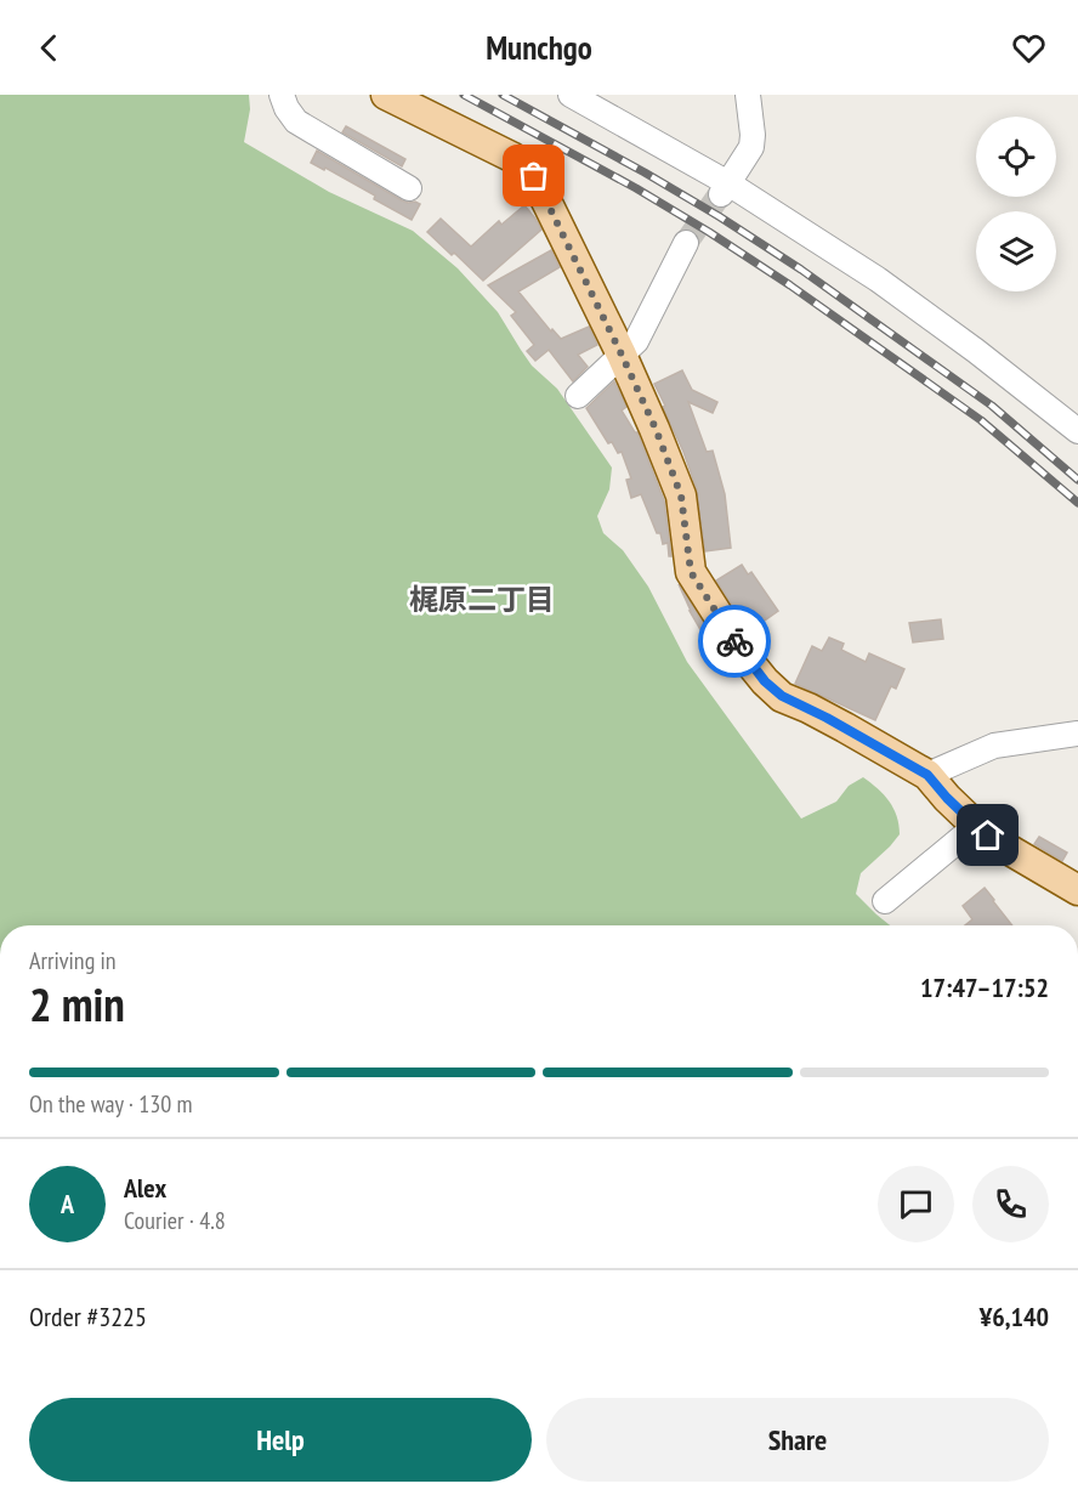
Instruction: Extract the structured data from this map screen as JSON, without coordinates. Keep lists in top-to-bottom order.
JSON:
{
  "districts": ["梶原二丁目"],
  "page": {
    "header": "Munchgo",
    "heading": ["2 min", "Arriving in", "17:47–17:52"],
    "panel": [
      "Alex",
      "Courier · 4.8",
      "Order #3225",
      "¥6,140"
    ],
    "bar": "On the way · 130 m",
    "round": "A",
    "buttons": ["Help", "Share"]
  }
}
